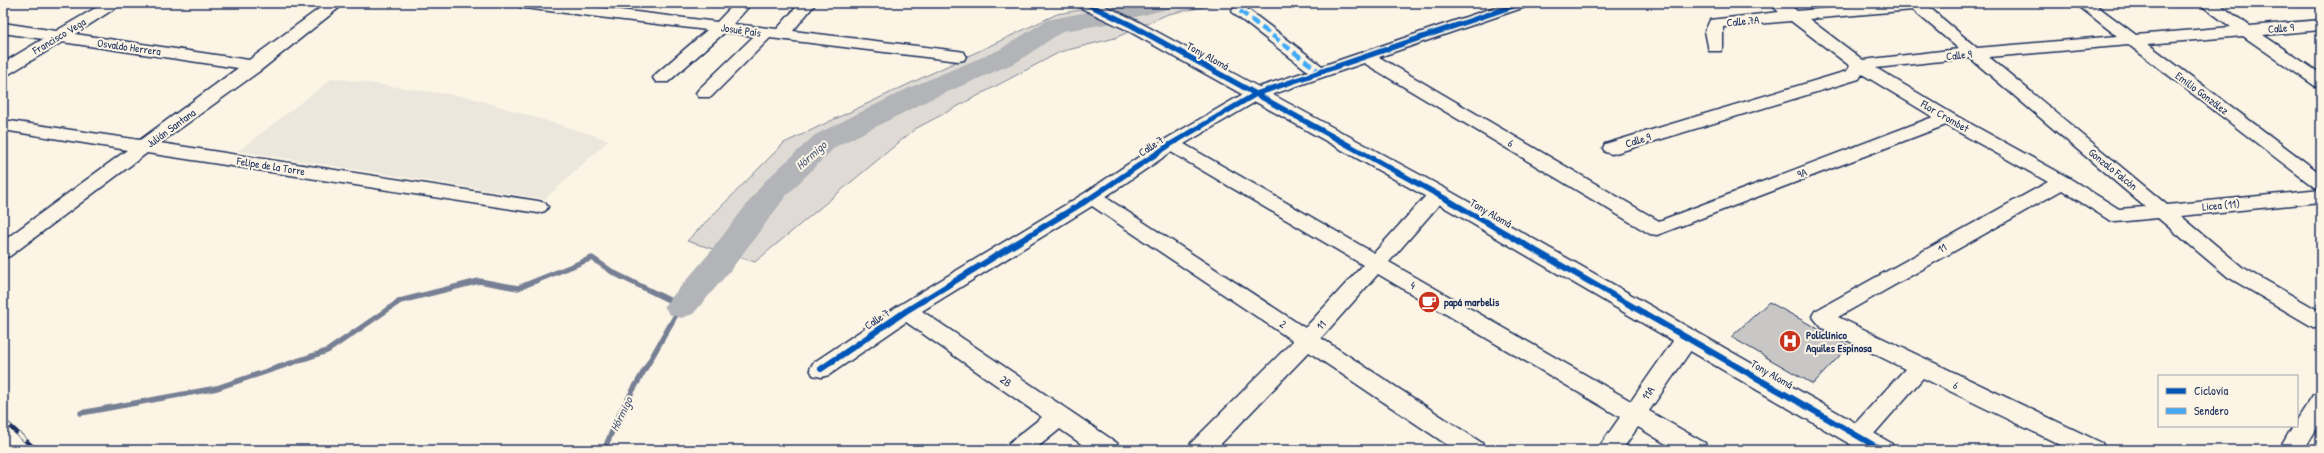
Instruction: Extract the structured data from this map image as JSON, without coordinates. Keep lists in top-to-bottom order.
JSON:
{
  "streets": {
    "street": [
      "Calle 7A",
      "Calle 9",
      "Josué País",
      "Francisco Vega",
      "Osvaldo Herrera",
      "Tony Alomá",
      "Emilio González",
      "Flor Crombet",
      "Julián Santana",
      "6",
      "Calle 7",
      "Felipe de la Torre",
      "Gonzalo Falcón",
      "9A",
      "Licea (11)",
      "11",
      "4",
      "2",
      "2B",
      "11A"
    ]
  },
  "crossings": [
    ["Calle 7A", "Flor Crombet"],
    ["Calle 7A", "Gonzalo Falcón"],
    ["Calle 9", "Emilio González"],
    ["Calle 9", "Flor Crombet"],
    ["Calle 9", "Gonzalo Falcón"],
    ["Francisco Vega", "Osvaldo Herrera"],
    ["Osvaldo Herrera", "Julián Santana"],
    ["Tony Alomá", "Calle 7"],
    ["Tony Alomá", "11"],
    ["Tony Alomá", "11A"],
    ["Flor Crombet", "9A"],
    ["Flor Crombet", "Licea (11)"],
    ["Flor Crombet", "11"],
    ["Julián Santana", "Felipe de la Torre"],
    ["6", "Calle 7"],
    ["6", "9A"],
    ["6", "11"],
    ["Calle 7", "4"],
    ["Calle 7", "2"],
    ["Calle 7", "2B"],
    ["Gonzalo Falcón", "Licea (11)"],
    ["11", "4"],
    ["11", "2"],
    ["4", "11A"]
  ],
  "water": ["Hórmigo"],
  "places": {
    "cafe": ["papá marbelis"],
    "hospital": ["Policlínico Aquiles Espinosa"]
  },
  "legend": ["Ciclovía", "Sendero"]
}
